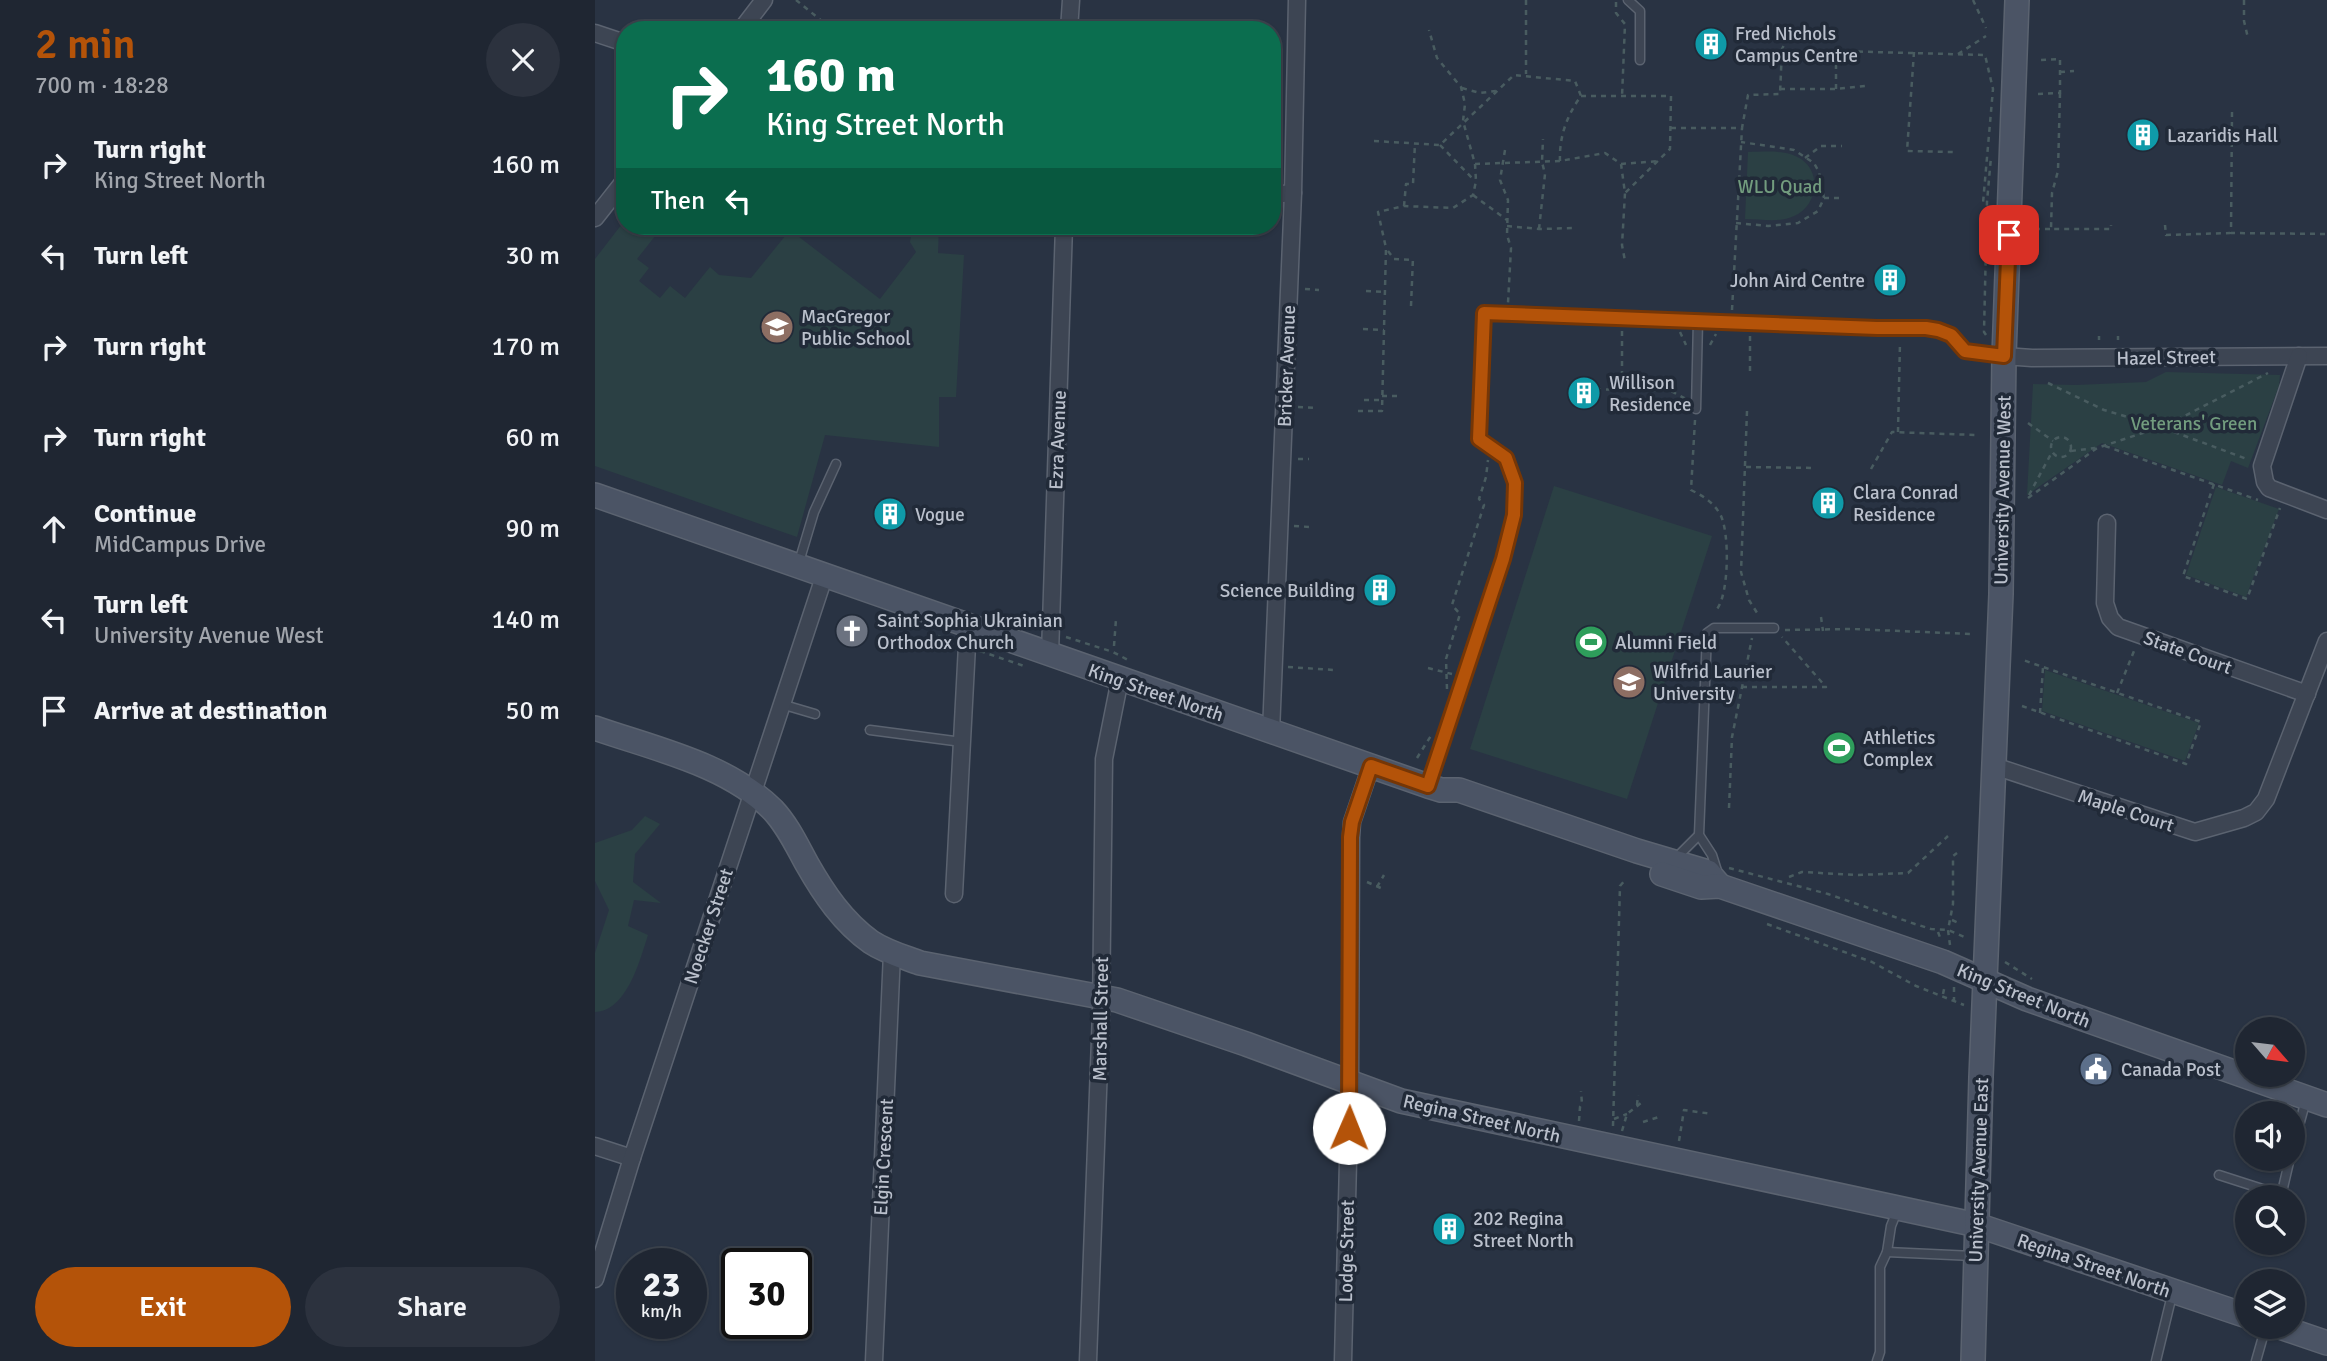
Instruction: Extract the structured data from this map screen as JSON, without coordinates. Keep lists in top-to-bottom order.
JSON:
{
  "streets": {
    "main road": [
      "University Avenue West",
      "King Street North",
      "Regina Street North",
      "University Avenue East"
    ],
    "street": [
      "Hazel Street",
      "Bricker Avenue",
      "Ezra Avenue",
      "State Court",
      "Maple Court",
      "Noecker Street",
      "Marshall Street",
      "Elgin Crescent",
      "Lodge Street"
    ]
  },
  "crossings": [
    ["Hazel Street", "University Avenue West"],
    ["Bricker Avenue", "King Street North"],
    ["Ezra Avenue", "King Street North"],
    ["University Avenue West", "King Street North"],
    ["University Avenue West", "Maple Court"],
    ["University Avenue West", "University Avenue East"],
    ["State Court", "Maple Court"],
    ["King Street North", "Noecker Street"],
    ["King Street North", "Marshall Street"],
    ["King Street North", "University Avenue East"],
    ["King Street North", "Lodge Street"],
    ["Noecker Street", "Regina Street North"],
    ["Marshall Street", "Regina Street North"],
    ["Regina Street North", "Elgin Crescent"],
    ["Regina Street North", "University Avenue East"],
    ["Regina Street North", "Lodge Street"]
  ],
  "parks": ["WLU Quad", "Veterans' Green"],
  "places": {
    "building": [
      "Fred Nichols Campus Centre",
      "Lazaridis Hall",
      "John Aird Centre",
      "Willison Residence",
      "Clara Conrad Residence",
      "Vogue",
      "Science Building",
      "202 Regina Street North"
    ],
    "school or university": ["MacGregor Public School", "Wilfrid Laurier University"],
    "church": ["Saint Sophia Ukrainian Orthodox Church"],
    "sports": ["Alumni Field", "Athletics Complex"],
    "public building": ["Canada Post"]
  },
  "north": "bottom right",
  "page": {
    "heading": ["2 min", "700 m · 18:28"],
    "turn": ["160 m", "King Street North"],
    "list": [
      {
        "name": "Turn right",
        "note": "King Street North",
        "value": "160 m"
      },
      {
        "name": "Turn left",
        "value": "30 m"
      },
      {
        "name": "Turn right",
        "value": "170 m"
      },
      {
        "name": "Turn right",
        "value": "60 m"
      },
      {
        "name": "Continue",
        "note": "MidCampus Drive",
        "value": "90 m"
      },
      {
        "name": "Turn left",
        "note": "University Avenue West",
        "value": "140 m"
      },
      {
        "name": "Arrive at destination",
        "value": "50 m"
      }
    ],
    "then": "Then",
    "speed": "23 km/h",
    "limit": "30",
    "buttons": ["Exit", "Share"]
  }
}
